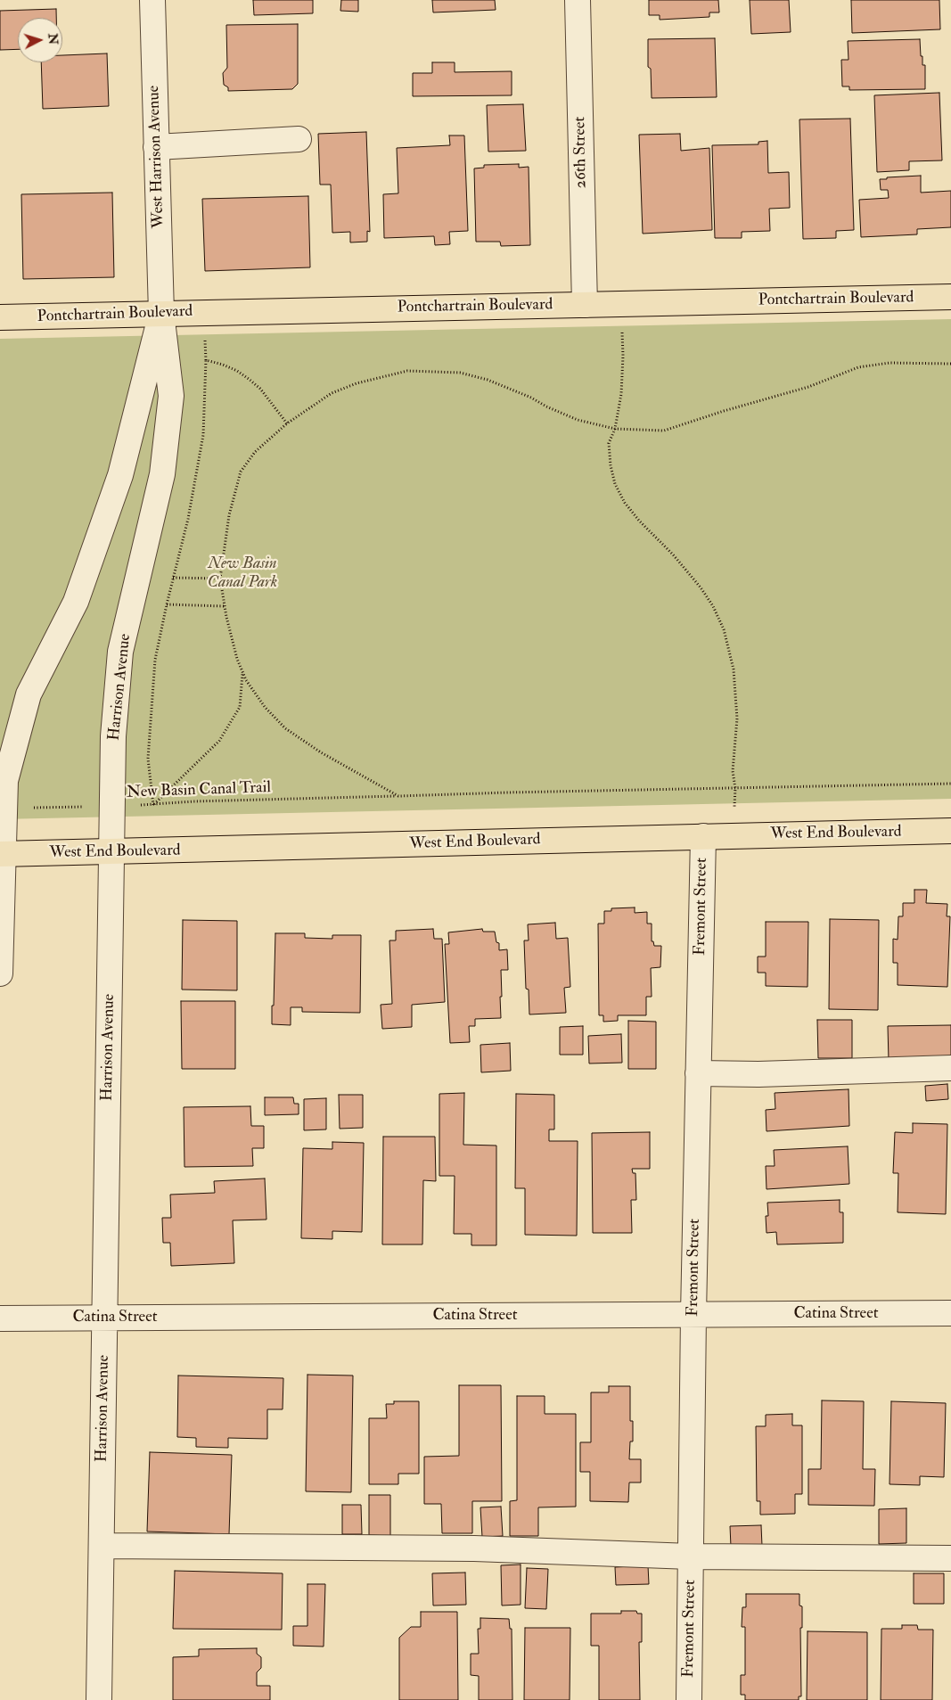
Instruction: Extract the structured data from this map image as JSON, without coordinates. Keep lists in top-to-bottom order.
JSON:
{
  "streets": {
    "main road": ["Pontchartrain Boulevard", "West End Boulevard"],
    "street": [
      "26th Street",
      "West Harrison Avenue",
      "Harrison Avenue",
      "Fremont Street",
      "Catina Street"
    ],
    "path": ["New Basin Canal Trail"]
  },
  "crossings": [
    ["26th Street", "Pontchartrain Boulevard"],
    ["West Harrison Avenue", "Pontchartrain Boulevard"],
    ["West Harrison Avenue", "Harrison Avenue"],
    ["Pontchartrain Boulevard", "Harrison Avenue"],
    ["Harrison Avenue", "New Basin Canal Trail"],
    ["Harrison Avenue", "West End Boulevard"],
    ["Harrison Avenue", "Catina Street"],
    ["West End Boulevard", "Fremont Street"],
    ["Fremont Street", "Catina Street"]
  ],
  "parks": ["New Basin Canal Park"],
  "north": "right"
}
